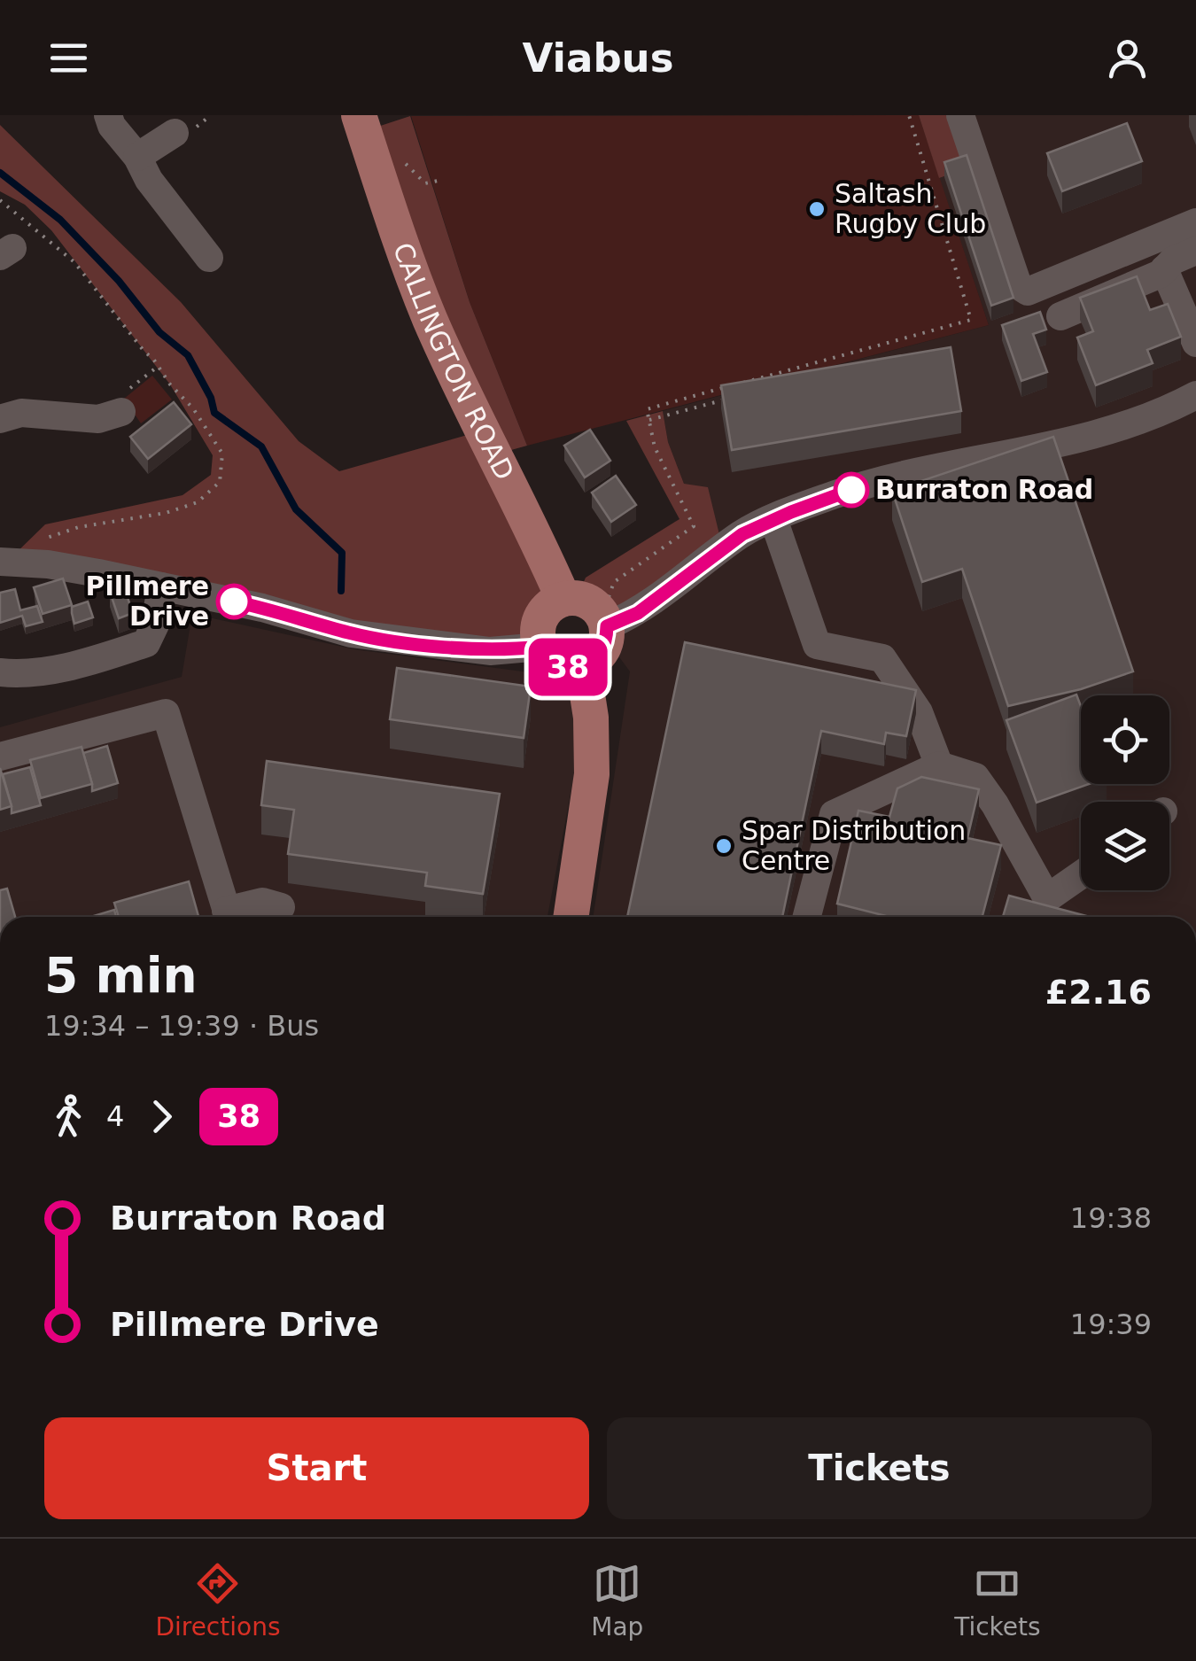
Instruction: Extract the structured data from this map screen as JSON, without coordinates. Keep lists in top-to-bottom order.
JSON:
{
  "streets": {
    "main road": ["CALLINGTON ROAD"]
  },
  "places": [
    "Saltash Rugby Club",
    "Burraton Road",
    "Pillmere Drive",
    "Spar Distribution Centre"
  ],
  "lines": ["bus line 38"],
  "page": {
    "header": "Viabus",
    "on_map": "38",
    "heading": ["5 min", "19:34 – 19:39 · Bus", "£2.16"],
    "legs": ["4", "38"],
    "list": [
      {
        "name": "Burraton Road",
        "value": "19:38"
      },
      {
        "name": "Pillmere Drive",
        "value": "19:39"
      }
    ],
    "buttons": ["Start", "Tickets"],
    "tabs": ["Directions", "Map", "Tickets"]
  }
}
